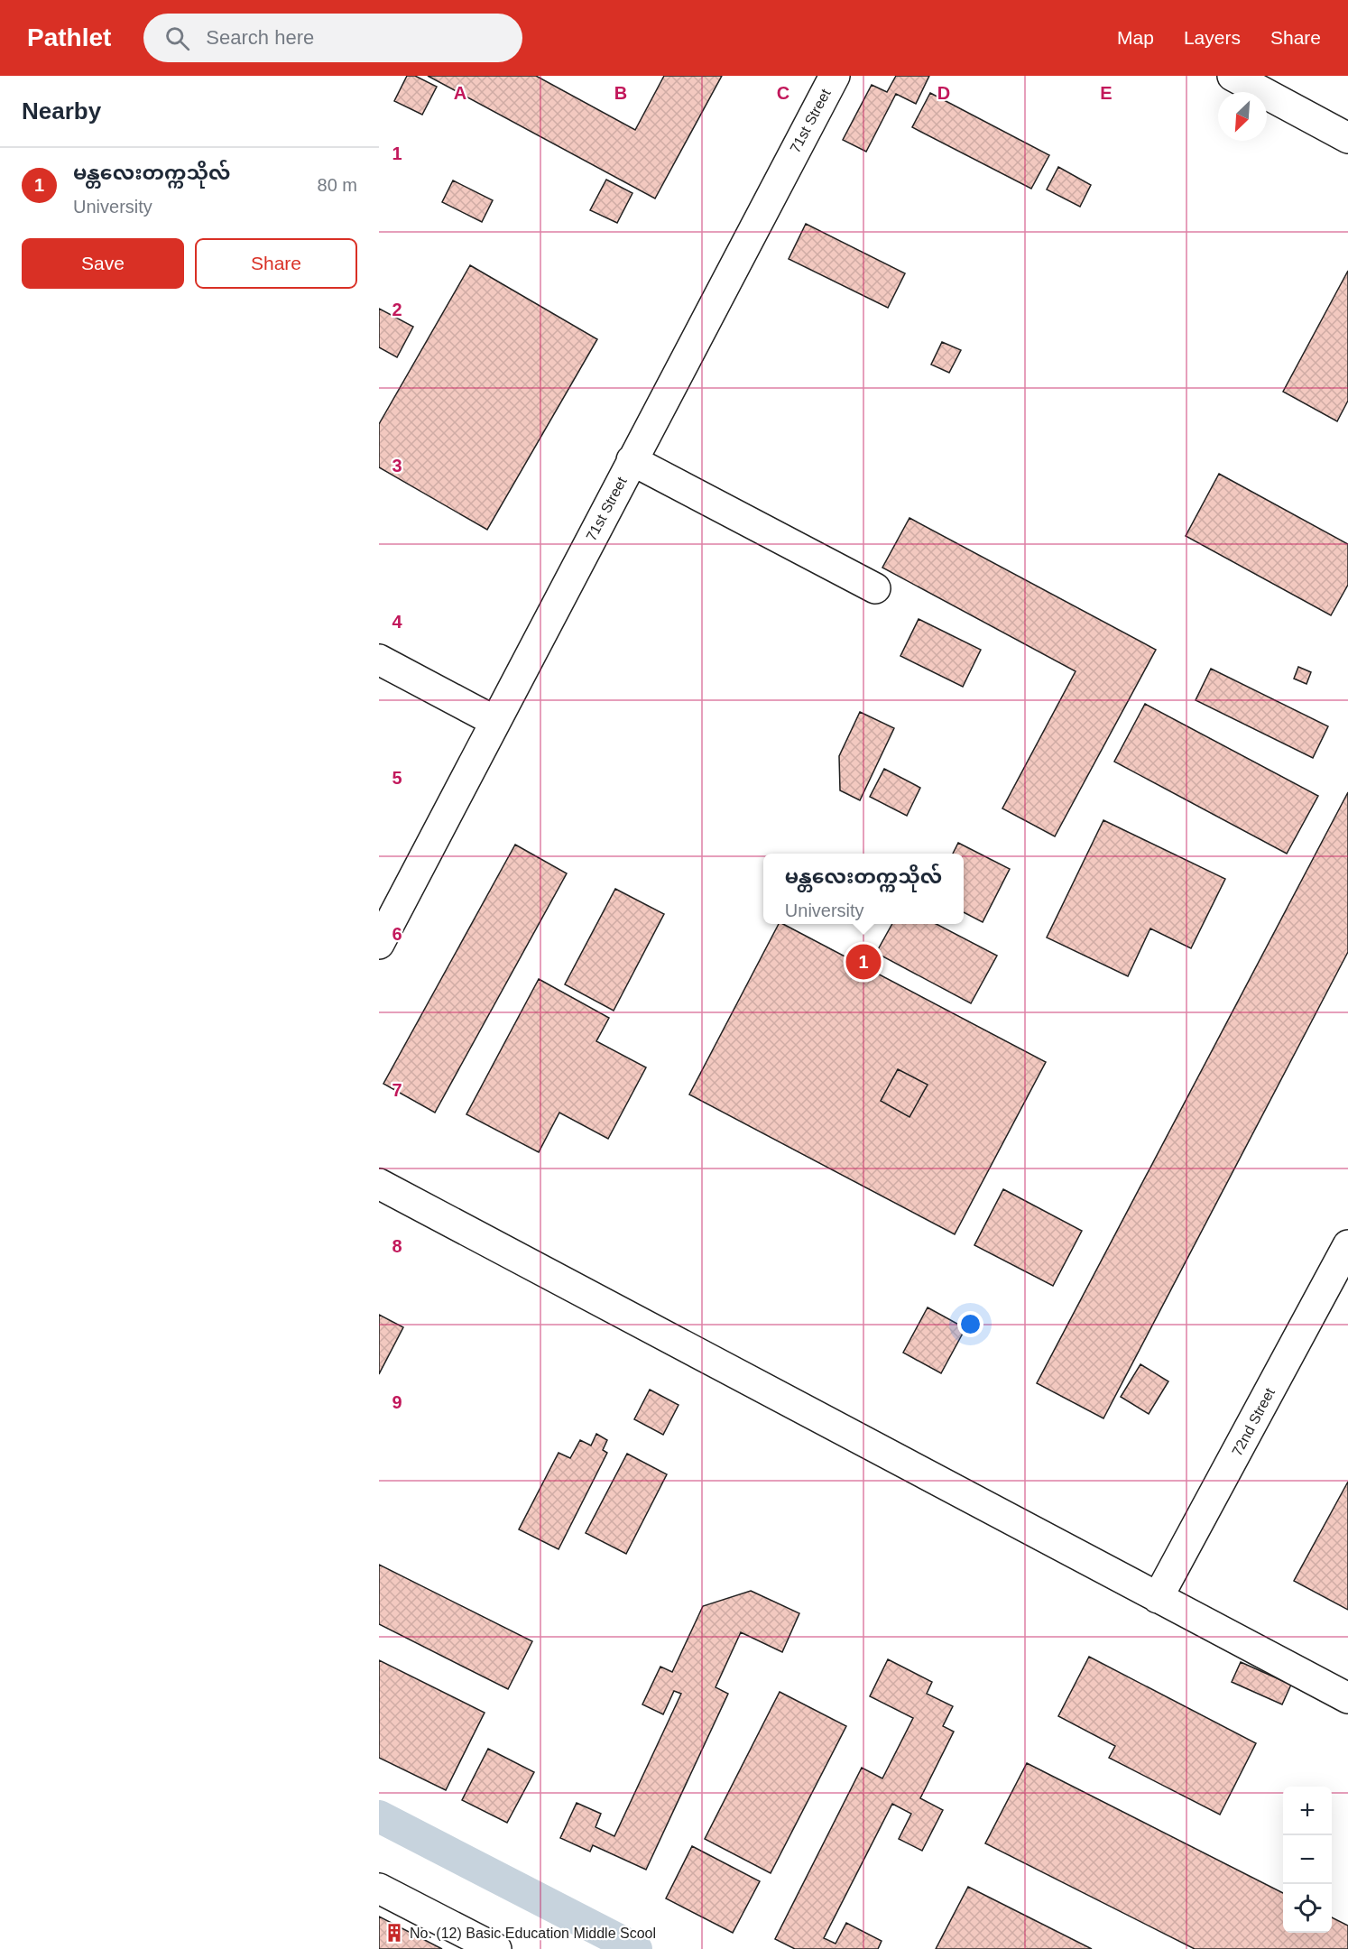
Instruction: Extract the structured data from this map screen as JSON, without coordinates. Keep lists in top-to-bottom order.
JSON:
{
  "streets": {
    "main road": ["71st Street", "72nd Street"]
  },
  "places": {
    "building": ["No. (12) Basic Education Middle Scool"]
  },
  "north": "bottom left",
  "page": {
    "header": "Pathlet",
    "search": "Search here",
    "nav": ["Map", "Layers", "Share"],
    "heading": "Nearby",
    "list": [
      {
        "mark": "1",
        "name": "မန္တလေးတက္ကသိုလ်",
        "note": "University",
        "value": "80 m"
      }
    ],
    "buttons": ["Save", "Share"],
    "popup": ["မန္တလေးတက္ကသိုလ်", "University"],
    "pins": "1",
    "map_buttons": ["+", "−"]
  },
  "grid": {
    "columns": [
      "A",
      "B",
      "C",
      "D",
      "E"
    ],
    "rows": [
      "1",
      "2",
      "3",
      "4",
      "5",
      "6",
      "7",
      "8",
      "9"
    ]
  }
}
